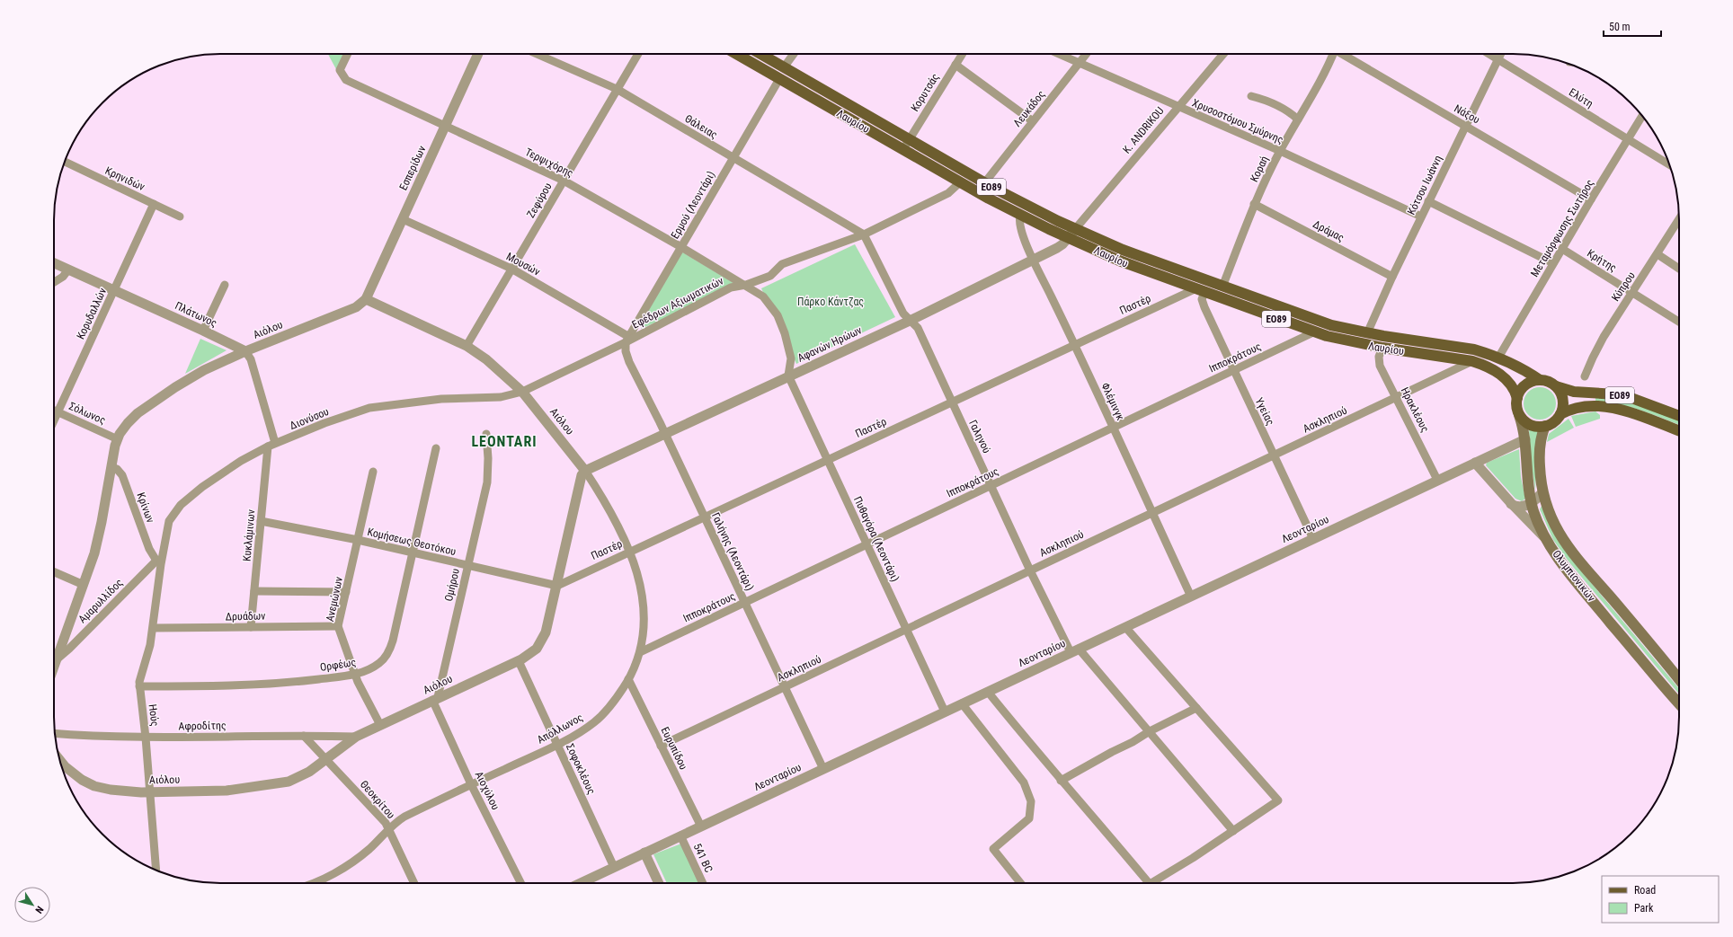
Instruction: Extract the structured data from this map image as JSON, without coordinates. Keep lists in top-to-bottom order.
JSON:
{
  "streets": {
    "main road": ["Λαυρίου", "ΕΟ89", "Ολυμπιονικών"],
    "street": [
      "Κορυτσάς",
      "Ελύτη",
      "Λευκάδος",
      "Νάξου",
      "Χρυσοστόμου Σμύρνης",
      "Θάλειας",
      "K. ANDRIKOU",
      "Τερψιχόρης",
      "Εσπερίδων",
      "Κοραή",
      "Kρηνιδών",
      "Κότσου Ιωάννη",
      "Ζεφύρου",
      "Ερμού (Λεοντάρι)",
      "Μεταμόρφωσης Σωτήρος",
      "Δράμας",
      "Κρήτης",
      "Μουσών",
      "Κύπρου",
      "Εφέδρων Αξιωματικών",
      "Παστέρ",
      "Κορυδαλλών",
      "Πλάτωνος",
      "Αιόλου",
      "Αφανών Ηρώων",
      "Ιπποκράτους",
      "Φλέμινγκ",
      "Ηρακλέους",
      "Υγείας",
      "Σόλωνος",
      "Διονύσου",
      "Ασκληπιού",
      "Γαληνού",
      "Κρίνων",
      "Λεονταρίου",
      "Κυκλάμινων",
      "Πυθαγόρα (Λεοντάρι)",
      "Κομήσεως Θεοτόκου",
      "Γαλήνης (Λεοντάρι)",
      "Ομήρου",
      "Ανεμώνων",
      "Αμαρυλλίδος",
      "Δρυάδων",
      "Ορφέως",
      "Ηούς",
      "Αφροδίτης",
      "Απόλλωνος",
      "Ευρυπίδου",
      "Σοφοκλέους",
      "Αιοχύλου",
      "Θεοκρίτου",
      "541 BC"
    ]
  },
  "crossings": [
    ["Κορυτσάς", "Λαυρίου"],
    ["Ελύτη", "Κότσου Ιωάννη"],
    ["Ελύτη", "Μεταμόρφωσης Σωτήρος"],
    ["Λευκάδος", "Λαυρίου"],
    ["Λευκάδος", "Χρυσοστόμου Σμύρνης"],
    ["Νάξου", "Κότσου Ιωάννη"],
    ["Νάξου", "Μεταμόρφωσης Σωτήρος"],
    ["Λαυρίου", "K. ANDRIKOU"],
    ["Λαυρίου", "Κοραή"],
    ["Λαυρίου", "Κότσου Ιωάννη"],
    ["Λαυρίου", "ΕΟ89"],
    ["Λαυρίου", "Ερμού (Λεοντάρι)"],
    ["Λαυρίου", "Μεταμόρφωσης Σωτήρος"],
    ["Λαυρίου", "Εφέδρων Αξιωματικών"],
    ["Λαυρίου", "Παστέρ"],
    ["Λαυρίου", "Αφανών Ηρώων"],
    ["Λαυρίου", "Ιπποκράτους"],
    ["Λαυρίου", "Φλέμινγκ"],
    ["Λαυρίου", "Ηρακλέους"],
    ["Λαυρίου", "Υγείας"],
    ["Λαυρίου", "Ασκληπιού"],
    ["Λαυρίου", "Ολυμπιονικών"],
    ["Χρυσοστόμου Σμύρνης", "K. ANDRIKOU"],
    ["Χρυσοστόμου Σμύρνης", "Κοραή"],
    ["Χρυσοστόμου Σμύρνης", "Κότσου Ιωάννη"],
    ["Θάλειας", "Ζεφύρου"],
    ["Θάλειας", "Ερμού (Λεοντάρι)"],
    ["Θάλειας", "Εφέδρων Αξιωματικών"],
    ["Θάλειας", "Γαληνού"],
    ["K. ANDRIKOU", "Αφανών Ηρώων"],
    ["Τερψιχόρης", "Εσπερίδων"],
    ["Τερψιχόρης", "Ζεφύρου"],
    ["Τερψιχόρης", "Ερμού (Λεοντάρι)"],
    ["Τερψιχόρης", "Εφέδρων Αξιωματικών"],
    ["Τερψιχόρης", "Αφανών Ηρώων"],
    ["Τερψιχόρης", "Πυθαγόρα (Λεοντάρι)"],
    ["Εσπερίδων", "Μουσών"],
    ["Εσπερίδων", "Αιόλου"],
    ["Κοραή", "Δράμας"],
    ["Kρηνιδών", "Κορυδαλλών"],
    ["Κότσου Ιωάννη", "Δράμας"],
    ["ΕΟ89", "Ολυμπιονικών"],
    ["Ζεφύρου", "Μουσών"],
    ["Ζεφύρου", "Αιόλου"],
    ["Ερμού (Λεοντάρι)", "Μουσών"],
    ["Ερμού (Λεοντάρι)", "Εφέδρων Αξιωματικών"],
    ["Ερμού (Λεοντάρι)", "Γαλήνης (Λεοντάρι)"],
    ["Μεταμόρφωσης Σωτήρος", "Κρήτης"],
    ["Κρήτης", "Κύπρου"],
    ["Μουσών", "Εφέδρων Αξιωματικών"],
    ["Μουσών", "Γαλήνης (Λεοντάρι)"],
    ["Εφέδρων Αξιωματικών", "Αιόλου"],
    ["Εφέδρων Αξιωματικών", "Διονύσου"],
    ["Εφέδρων Αξιωματικών", "Γαληνού"],
    ["Εφέδρων Αξιωματικών", "Γαλήνης (Λεοντάρι)"],
    ["Παστέρ", "Αιόλου"],
    ["Παστέρ", "Φλέμινγκ"],
    ["Παστέρ", "Υγείας"],
    ["Παστέρ", "Γαληνού"],
    ["Παστέρ", "Πυθαγόρα (Λεοντάρι)"],
    ["Παστέρ", "Κομήσεως Θεοτόκου"],
    ["Παστέρ", "Γαλήνης (Λεοντάρι)"],
    ["Παστέρ", "Απόλλωνος"],
    ["Κορυδαλλών", "Πλάτωνος"],
    ["Κορυδαλλών", "Σόλωνος"],
    ["Πλάτωνος", "Αιόλου"],
    ["Αιόλου", "Αφανών Ηρώων"],
    ["Αιόλου", "Σόλωνος"],
    ["Αιόλου", "Διονύσου"],
    ["Αιόλου", "Κρίνων"],
    ["Αιόλου", "Κομήσεως Θεοτόκου"],
    ["Αιόλου", "Ομήρου"],
    ["Αιόλου", "Ανεμώνων"],
    ["Αιόλου", "Αμαρυλλίδος"],
    ["Αιόλου", "Ηούς"],
    ["Αιόλου", "Αφροδίτης"],
    ["Αιόλου", "Απόλλωνος"],
    ["Αιόλου", "Σοφοκλέους"],
    ["Αιόλου", "Αιοχύλου"],
    ["Αιόλου", "Θεοκρίτου"],
    ["Αφανών Ηρώων", "Φλέμινγκ"],
    ["Αφανών Ηρώων", "Γαληνού"],
    ["Αφανών Ηρώων", "Πυθαγόρα (Λεοντάρι)"],
    ["Αφανών Ηρώων", "Γαλήνης (Λεοντάρι)"],
    ["Αφανών Ηρώων", "Απόλλωνος"],
    ["Ιπποκράτους", "Φλέμινγκ"],
    ["Ιπποκράτους", "Υγείας"],
    ["Ιπποκράτους", "Γαληνού"],
    ["Ιπποκράτους", "Πυθαγόρα (Λεοντάρι)"],
    ["Ιπποκράτους", "Γαλήνης (Λεοντάρι)"],
    ["Ιπποκράτους", "Απόλλωνος"],
    ["Φλέμινγκ", "Ασκληπιού"],
    ["Φλέμινγκ", "Λεονταρίου"],
    ["Ηρακλέους", "Ασκληπιού"],
    ["Ηρακλέους", "Λεονταρίου"],
    ["Υγείας", "Ασκληπιού"],
    ["Υγείας", "Λεονταρίου"],
    ["Διονύσου", "Κρίνων"],
    ["Διονύσου", "Κυκλάμινων"],
    ["Διονύσου", "Αμαρυλλίδος"],
    ["Διονύσου", "Ηούς"],
    ["Ασκληπιού", "Γαληνού"],
    ["Ασκληπιού", "Πυθαγόρα (Λεοντάρι)"],
    ["Ασκληπιού", "Γαλήνης (Λεοντάρι)"],
    ["Ασκληπιού", "Ευρυπίδου"],
    ["Γαληνού", "Λεονταρίου"],
    ["Κρίνων", "Αμαρυλλίδος"],
    ["Κρίνων", "Ηούς"],
    ["Λεονταρίου", "Πυθαγόρα (Λεοντάρι)"],
    ["Λεονταρίου", "Γαλήνης (Λεοντάρι)"],
    ["Λεονταρίου", "Ολυμπιονικών"],
    ["Λεονταρίου", "Ευρυπίδου"],
    ["Λεονταρίου", "Σοφοκλέους"],
    ["Λεονταρίου", "541 BC"],
    ["Κυκλάμινων", "Κομήσεως Θεοτόκου"],
    ["Κυκλάμινων", "Δρυάδων"],
    ["Κομήσεως Θεοτόκου", "Ομήρου"],
    ["Κομήσεως Θεοτόκου", "Ανεμώνων"],
    ["Κομήσεως Θεοτόκου", "Ορφέως"],
    ["Ομήρου", "Αιοχύλου"],
    ["Ανεμώνων", "Δρυάδων"],
    ["Ανεμώνων", "Ορφέως"],
    ["Αμαρυλλίδος", "Ηούς"],
    ["Δρυάδων", "Ηούς"],
    ["Ορφέως", "Ηούς"],
    ["Ηούς", "Αφροδίτης"],
    ["Αφροδίτης", "Θεοκρίτου"],
    ["Απόλλωνος", "Ευρυπίδου"],
    ["Απόλλωνος", "Σοφοκλέους"],
    ["Απόλλωνος", "Αιοχύλου"],
    ["Απόλλωνος", "Θεοκρίτου"]
  ],
  "districts": ["LEONTARI"],
  "parks": ["Πάρκο Κάντζας"],
  "legend": ["Road", "Park"],
  "scale_bar": "50 m",
  "north": "bottom right"
}
